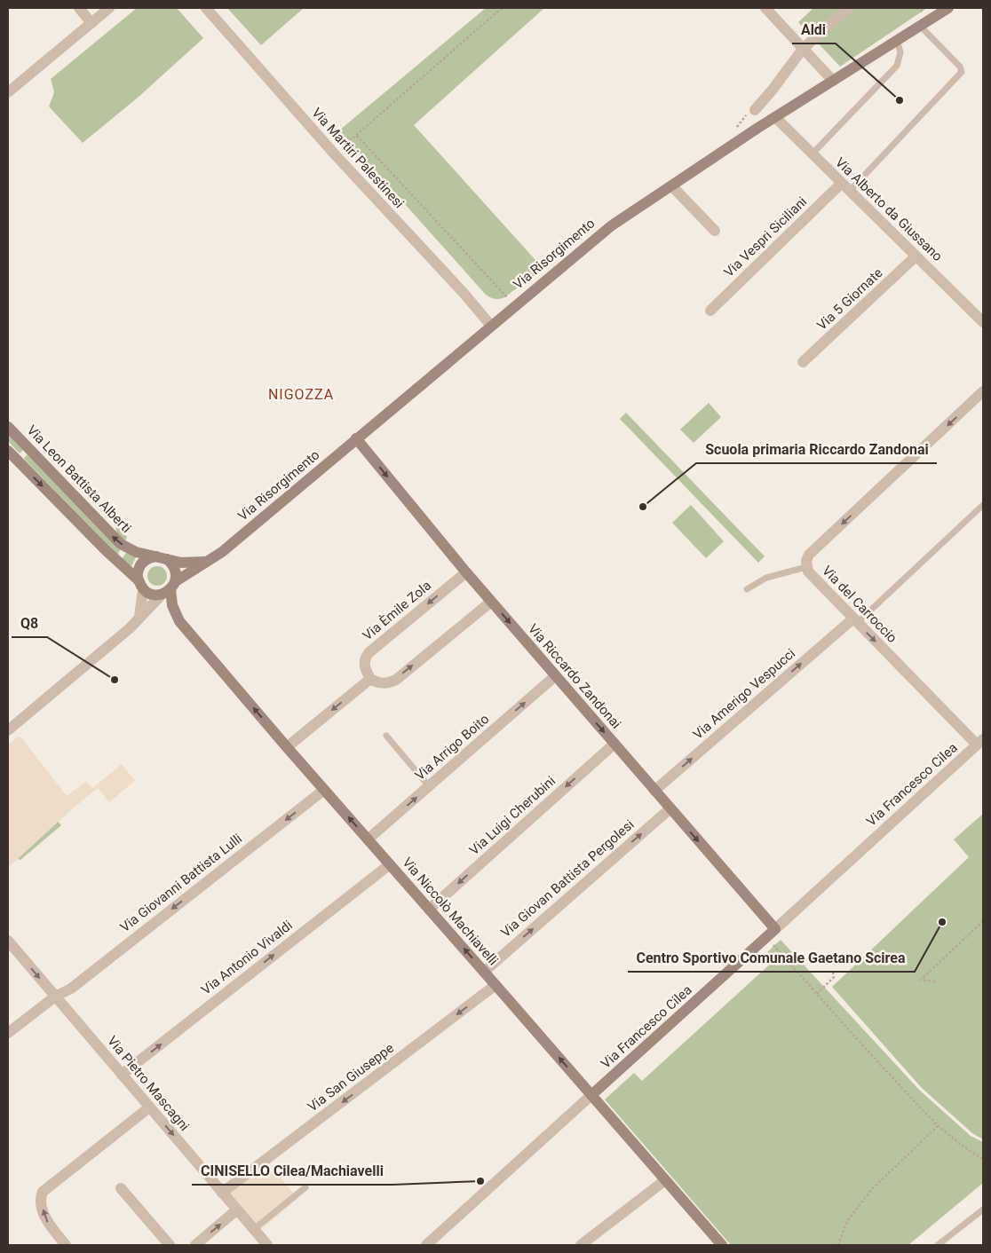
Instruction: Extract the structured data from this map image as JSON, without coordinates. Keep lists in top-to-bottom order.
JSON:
{
  "streets": {
    "street": [
      "Via Martiri Palestinesi",
      "Via Alberto da Giussano",
      "Via Vespri Siciliani",
      "Via Risorgimento",
      "Via 5 Giornate",
      "Via Leon Battista Alberti",
      "Via del Carroccio",
      "Via Èmile Zola",
      "Via Riccardo Zandonai",
      "Via Amerigo Vespucci",
      "Via Arrigo Boito",
      "Via Francesco Cilea",
      "Via Luigi Cherubini",
      "Via Giovan Battista Pergolesi",
      "Via Giovanni Battista Lulli",
      "Via Niccolò Machiavelli",
      "Via Antonio Vivaldi",
      "Via San Giuseppe",
      "Via Pietro Mascagni"
    ]
  },
  "crossings": [
    ["Via Martiri Palestinesi", "Via Risorgimento"],
    ["Via Alberto da Giussano", "Via Vespri Siciliani"],
    ["Via Alberto da Giussano", "Via Risorgimento"],
    ["Via Alberto da Giussano", "Via 5 Giornate"],
    ["Via Risorgimento", "Via Leon Battista Alberti"],
    ["Via Risorgimento", "Via Riccardo Zandonai"],
    ["Via Risorgimento", "Via Niccolò Machiavelli"],
    ["Via Leon Battista Alberti", "Via Niccolò Machiavelli"],
    ["Via del Carroccio", "Via Amerigo Vespucci"],
    ["Via del Carroccio", "Via Francesco Cilea"],
    ["Via Èmile Zola", "Via Riccardo Zandonai"],
    ["Via Riccardo Zandonai", "Via Amerigo Vespucci"],
    ["Via Riccardo Zandonai", "Via Arrigo Boito"],
    ["Via Riccardo Zandonai", "Via Francesco Cilea"],
    ["Via Riccardo Zandonai", "Via Luigi Cherubini"],
    ["Via Riccardo Zandonai", "Via Giovan Battista Pergolesi"],
    ["Via Arrigo Boito", "Via Niccolò Machiavelli"],
    ["Via Francesco Cilea", "Via Niccolò Machiavelli"],
    ["Via Luigi Cherubini", "Via Niccolò Machiavelli"],
    ["Via Giovan Battista Pergolesi", "Via Niccolò Machiavelli"],
    ["Via Giovanni Battista Lulli", "Via Niccolò Machiavelli"],
    ["Via Giovanni Battista Lulli", "Via Pietro Mascagni"],
    ["Via Niccolò Machiavelli", "Via Antonio Vivaldi"],
    ["Via Niccolò Machiavelli", "Via San Giuseppe"],
    ["Via Antonio Vivaldi", "Via Pietro Mascagni"],
    ["Via San Giuseppe", "Via Pietro Mascagni"]
  ],
  "one_way": [
    "Via Riccardo Zandonai",
    "Via Amerigo Vespucci",
    "Via Arrigo Boito",
    "Via Luigi Cherubini",
    "Via Giovan Battista Pergolesi",
    "Via Giovanni Battista Lulli",
    "Via Niccolò Machiavelli",
    "Via Antonio Vivaldi",
    "Via San Giuseppe"
  ],
  "districts": ["NIGOZZA"],
  "places": [
    "Aldi",
    "Scuola primaria Riccardo Zandonai",
    "Q8",
    "Centro Sportivo Comunale Gaetano Scirea",
    "CINISELLO Cilea/Machiavelli"
  ]
}
